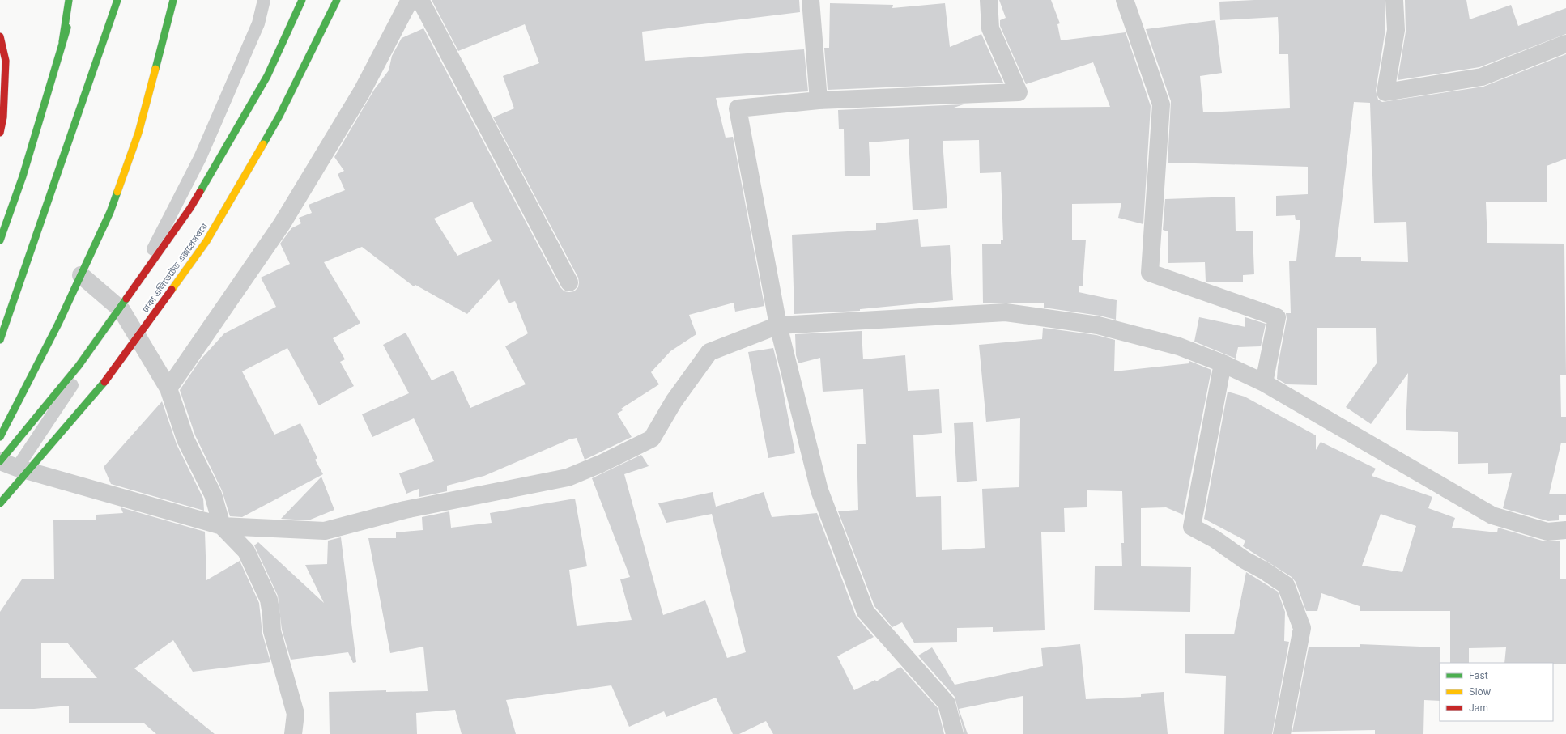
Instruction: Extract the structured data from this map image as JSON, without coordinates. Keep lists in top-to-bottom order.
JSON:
{
  "streets": {
    "main road": ["ঢাকা এলিভেটেড এক্সপ্রেসওয়ে"]
  },
  "legend": ["Fast", "Slow", "Jam"]
}
